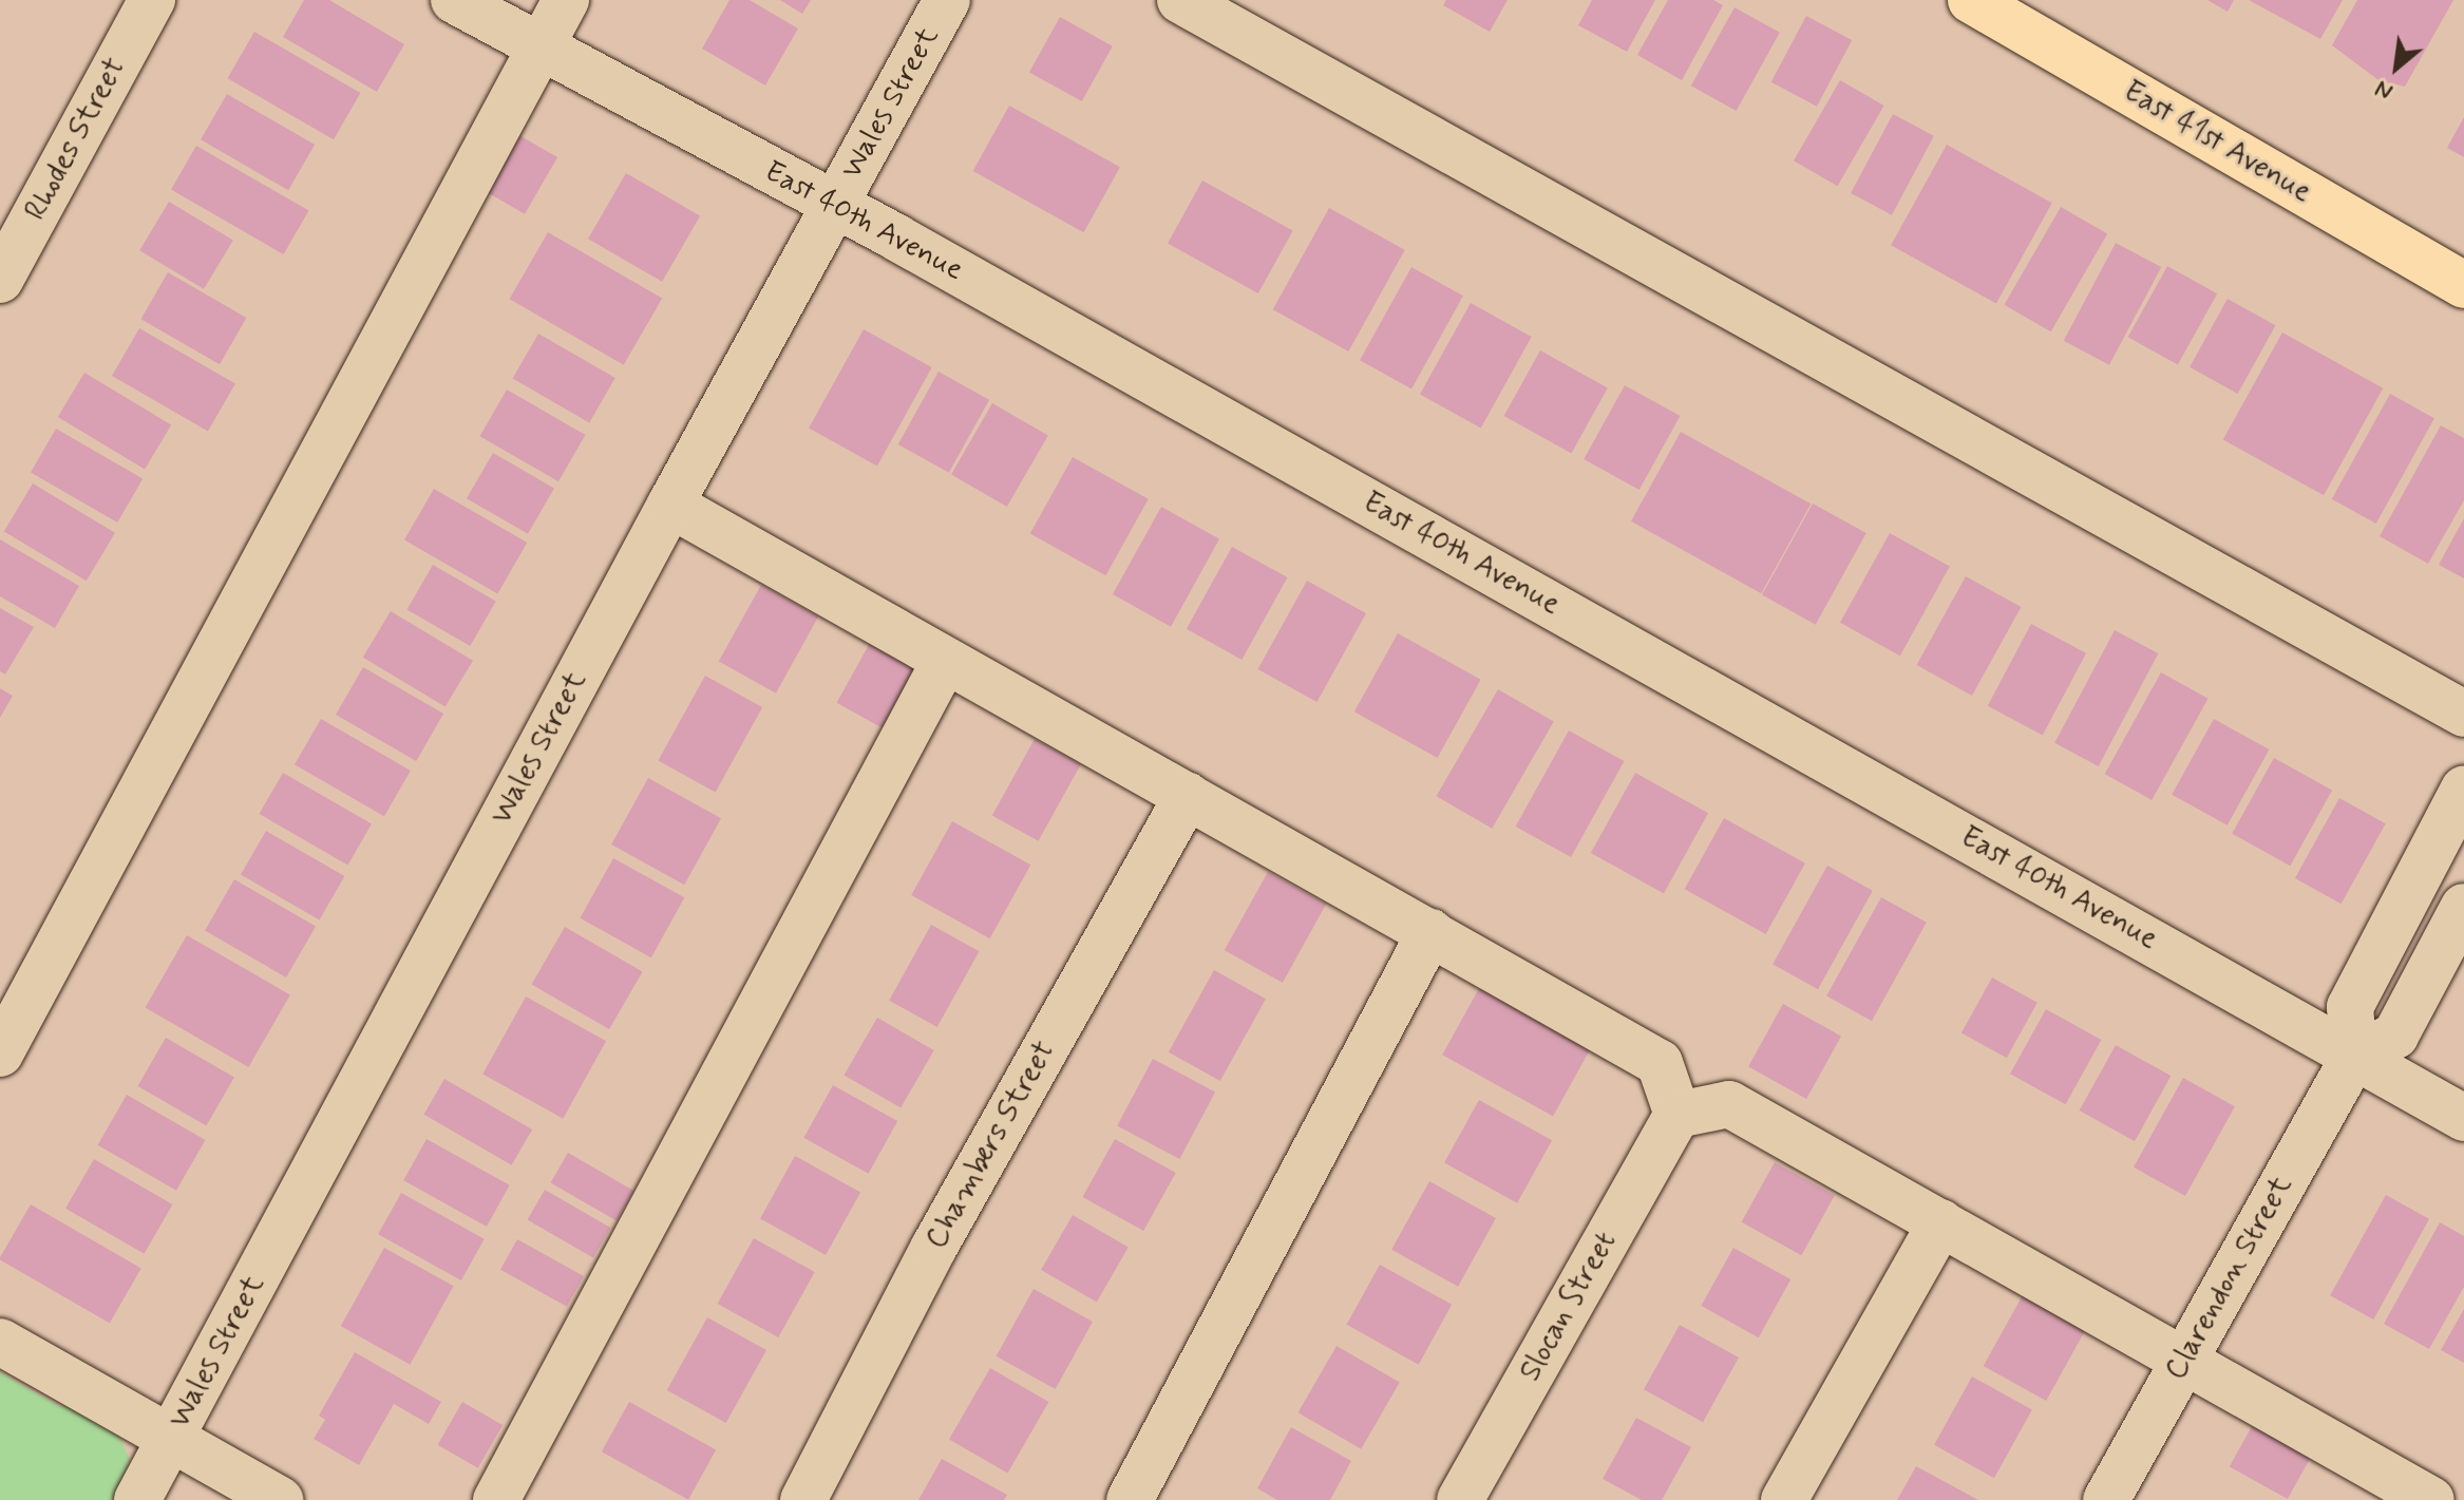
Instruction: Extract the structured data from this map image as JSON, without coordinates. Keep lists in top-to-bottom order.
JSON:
{
  "streets": {
    "main road": ["East 41st Avenue"],
    "street": [
      "Wales Street",
      "Rhodes Street",
      "East 40th Avenue",
      "Chambers Street",
      "Clarendon Street",
      "Slocan Street"
    ]
  },
  "crossings": [
    ["Wales Street", "East 40th Avenue"],
    ["East 40th Avenue", "Clarendon Street"]
  ],
  "north": "bottom left"
}
